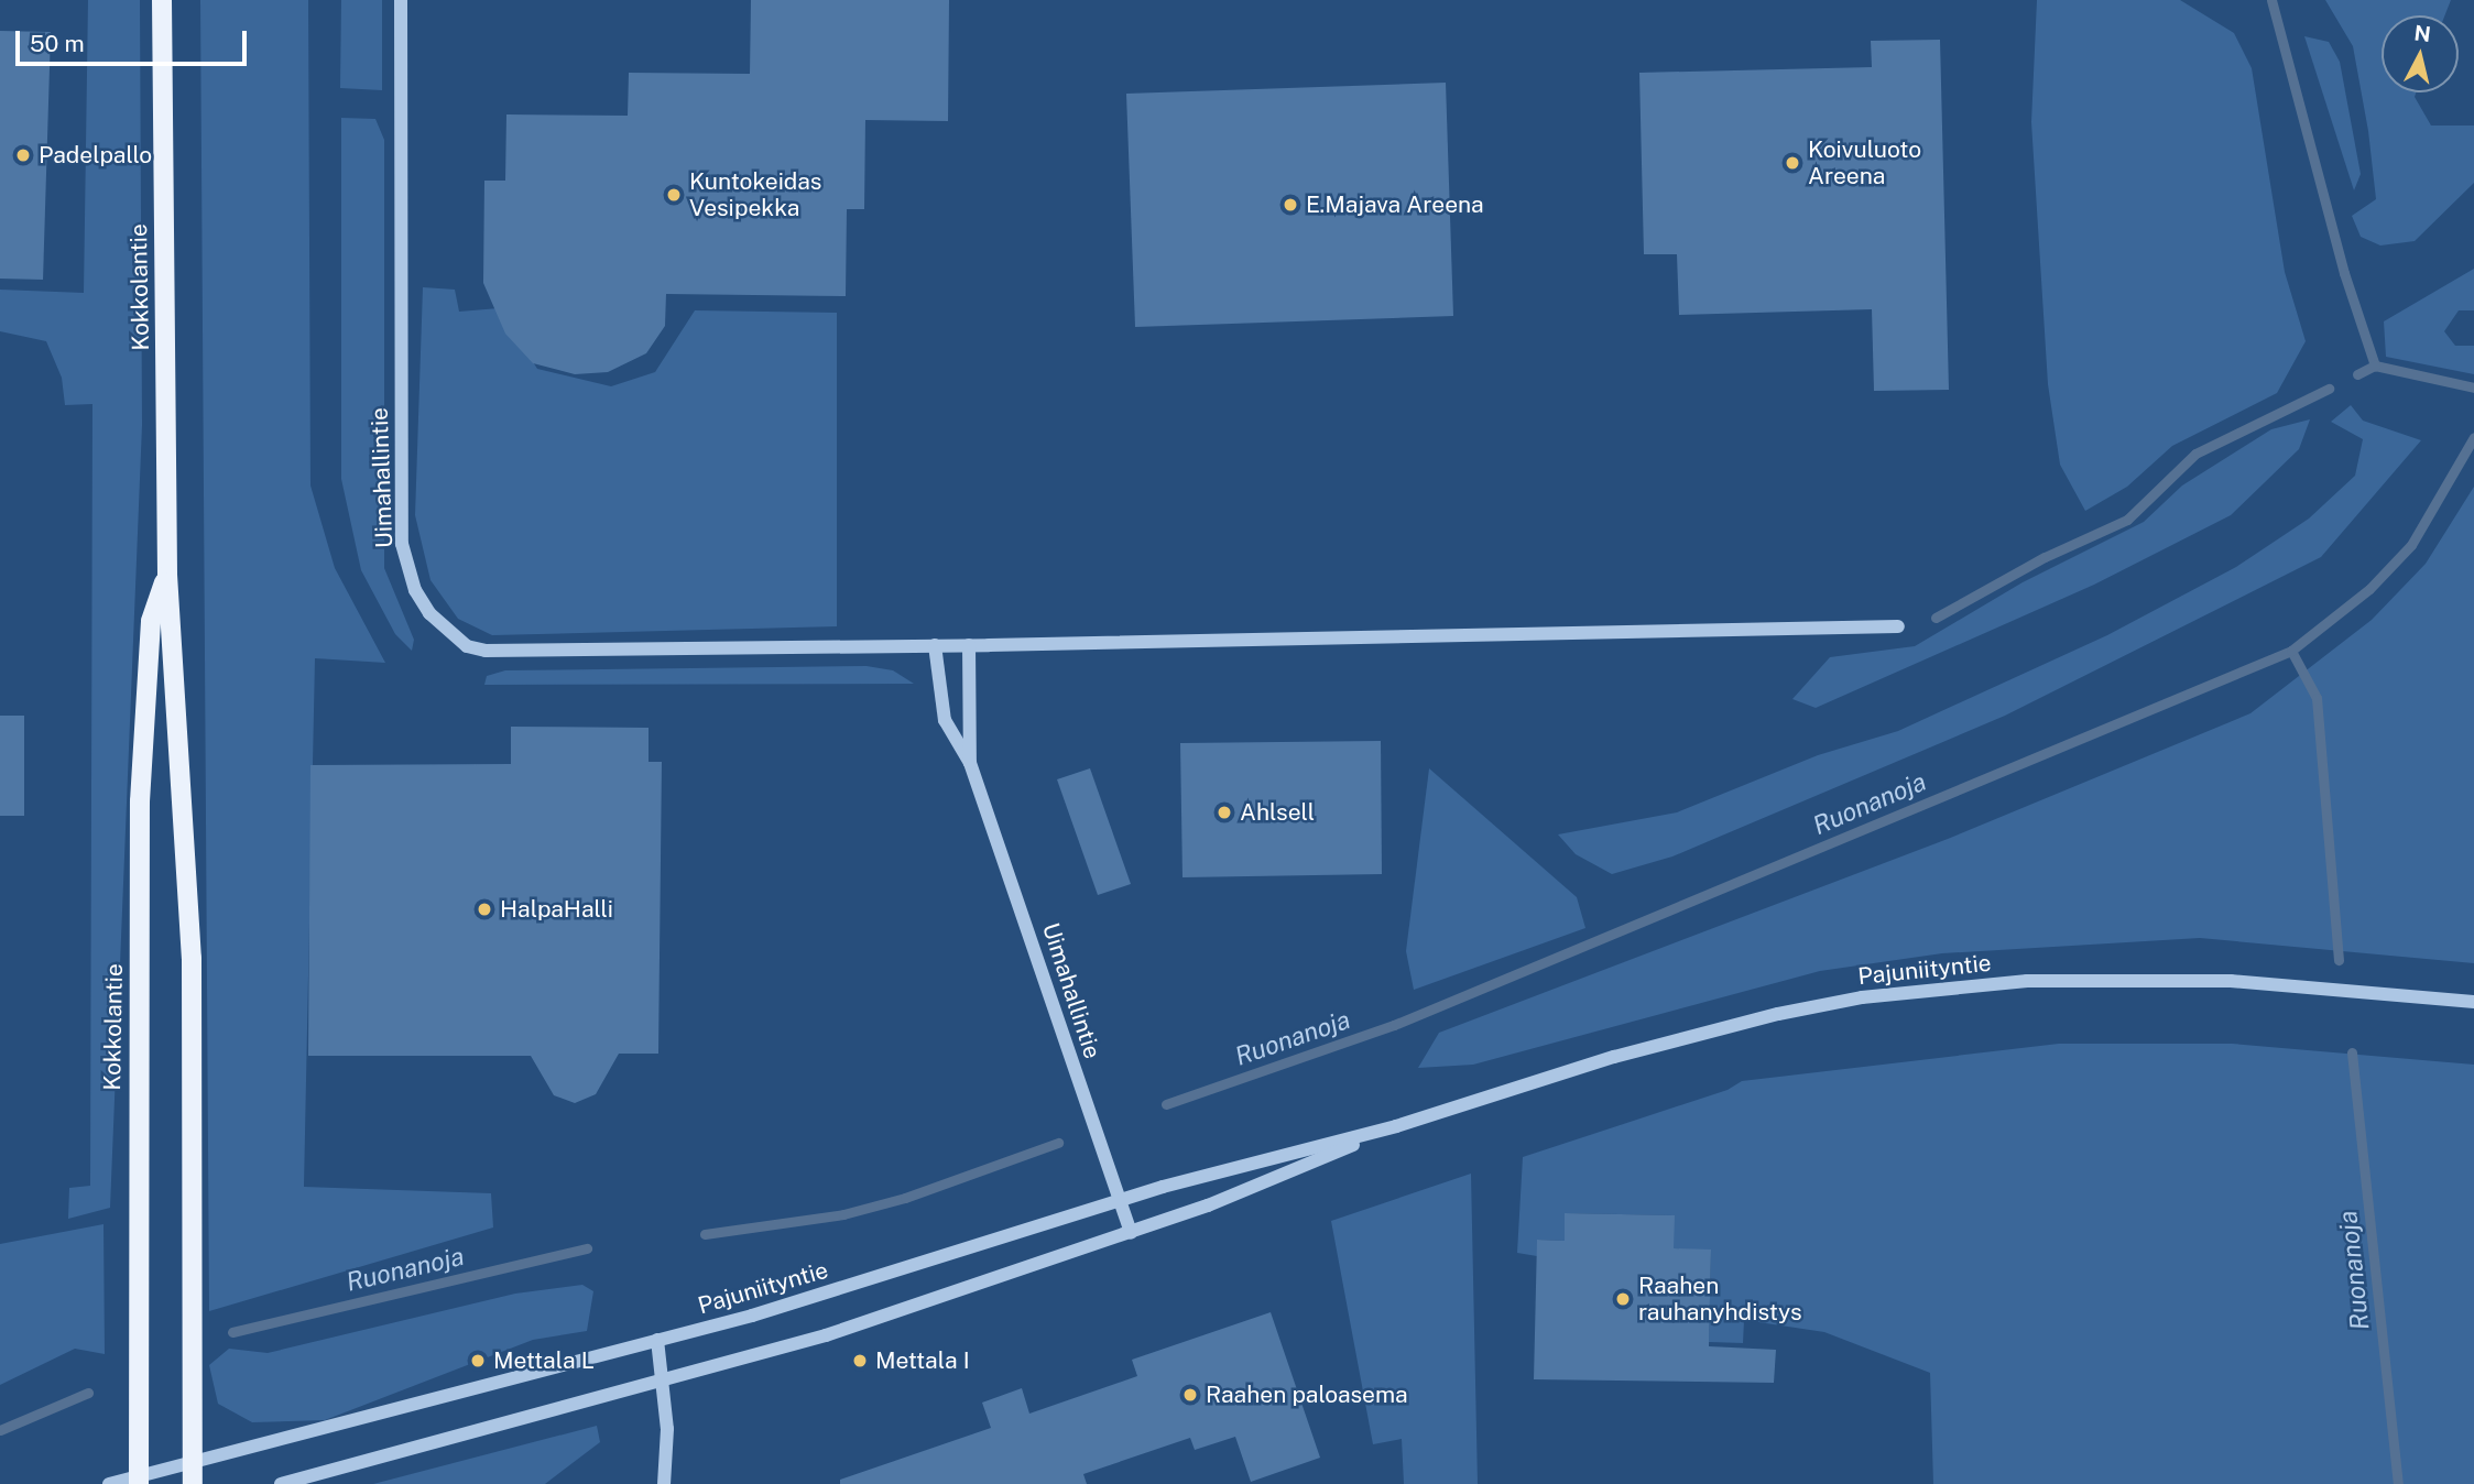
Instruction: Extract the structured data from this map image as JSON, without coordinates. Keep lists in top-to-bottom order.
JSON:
{
  "streets": {
    "main road": ["Kokkolantie"],
    "street": ["Uimahallintie", "Pajuniityntie"]
  },
  "crossings": [
    ["Kokkolantie", "Pajuniityntie"],
    ["Uimahallintie", "Pajuniityntie"]
  ],
  "water": ["Ruonanoja"],
  "places": [
    "Padelpallo",
    "Koivuluoto Areena",
    "Kuntokeidas Vesipekka",
    "E.Majava Areena",
    "Ahlsell",
    "HalpaHalli",
    "Raahen rauhanyhdistys",
    "Mettala L",
    "Mettala I",
    "Raahen paloasema"
  ],
  "scale_bar": "50 m",
  "north": "top"
}
